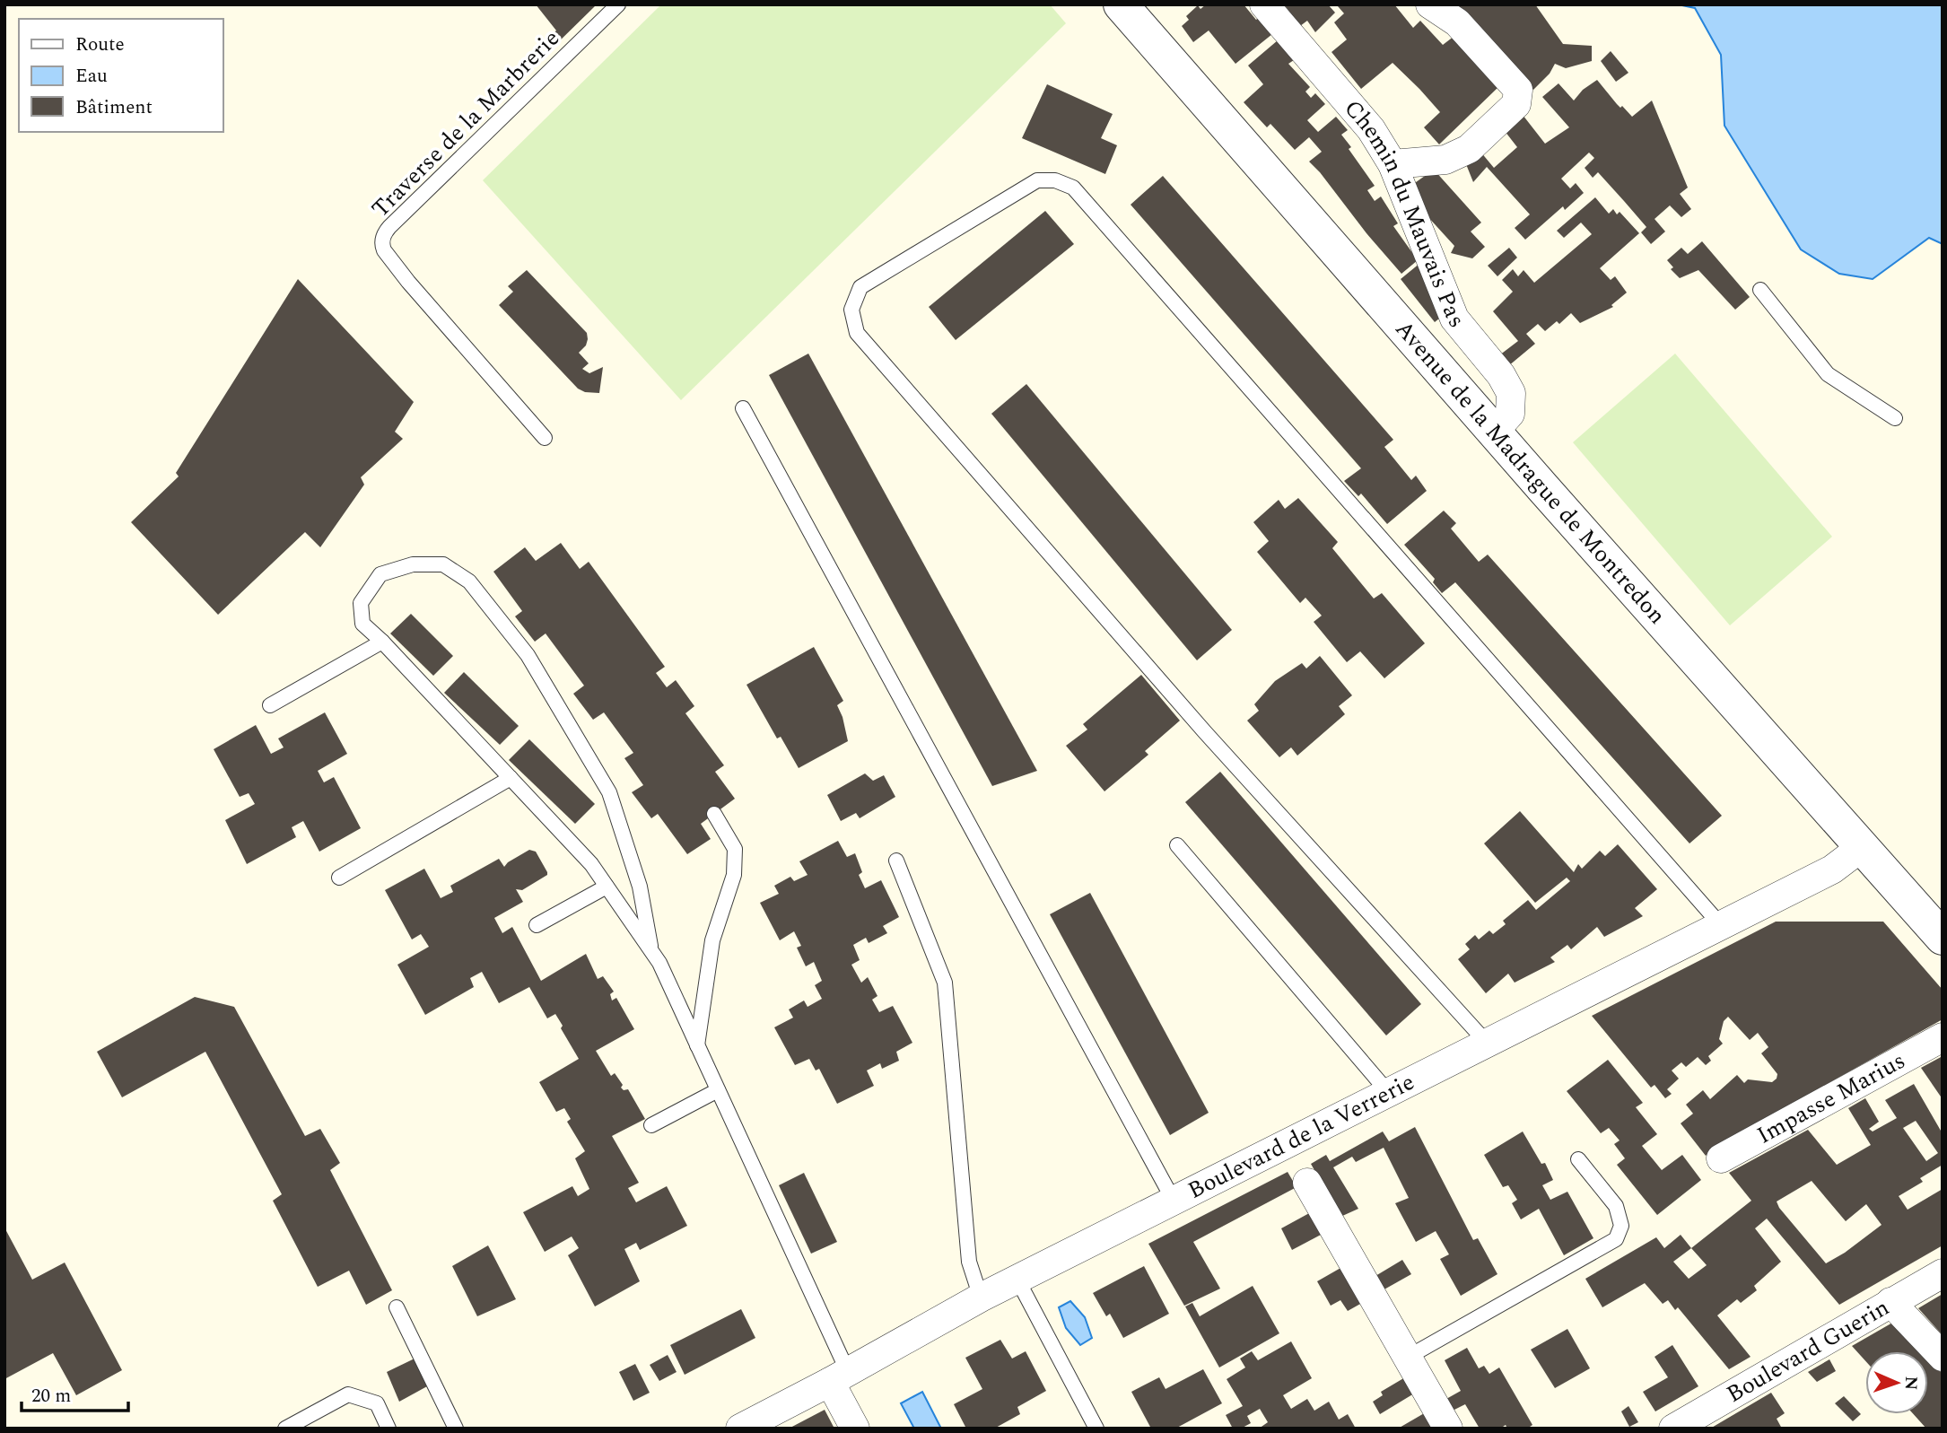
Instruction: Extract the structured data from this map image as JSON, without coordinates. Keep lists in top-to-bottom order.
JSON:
{
  "streets": {
    "street": [
      "Chemin du Mauvais Pas",
      "Avenue de la Madrague de Montredon",
      "Impasse Marius",
      "Boulevard de la Verrerie",
      "Boulevard Guerin"
    ],
    "lane": ["Traverse de la Marbrerie"]
  },
  "crossings": [
    ["Chemin du Mauvais Pas", "Avenue de la Madrague de Montredon"],
    ["Avenue de la Madrague de Montredon", "Boulevard de la Verrerie"]
  ],
  "legend": ["Route", "Eau", "Bâtiment"],
  "scale_bar": "20 m",
  "north": "right"
}
